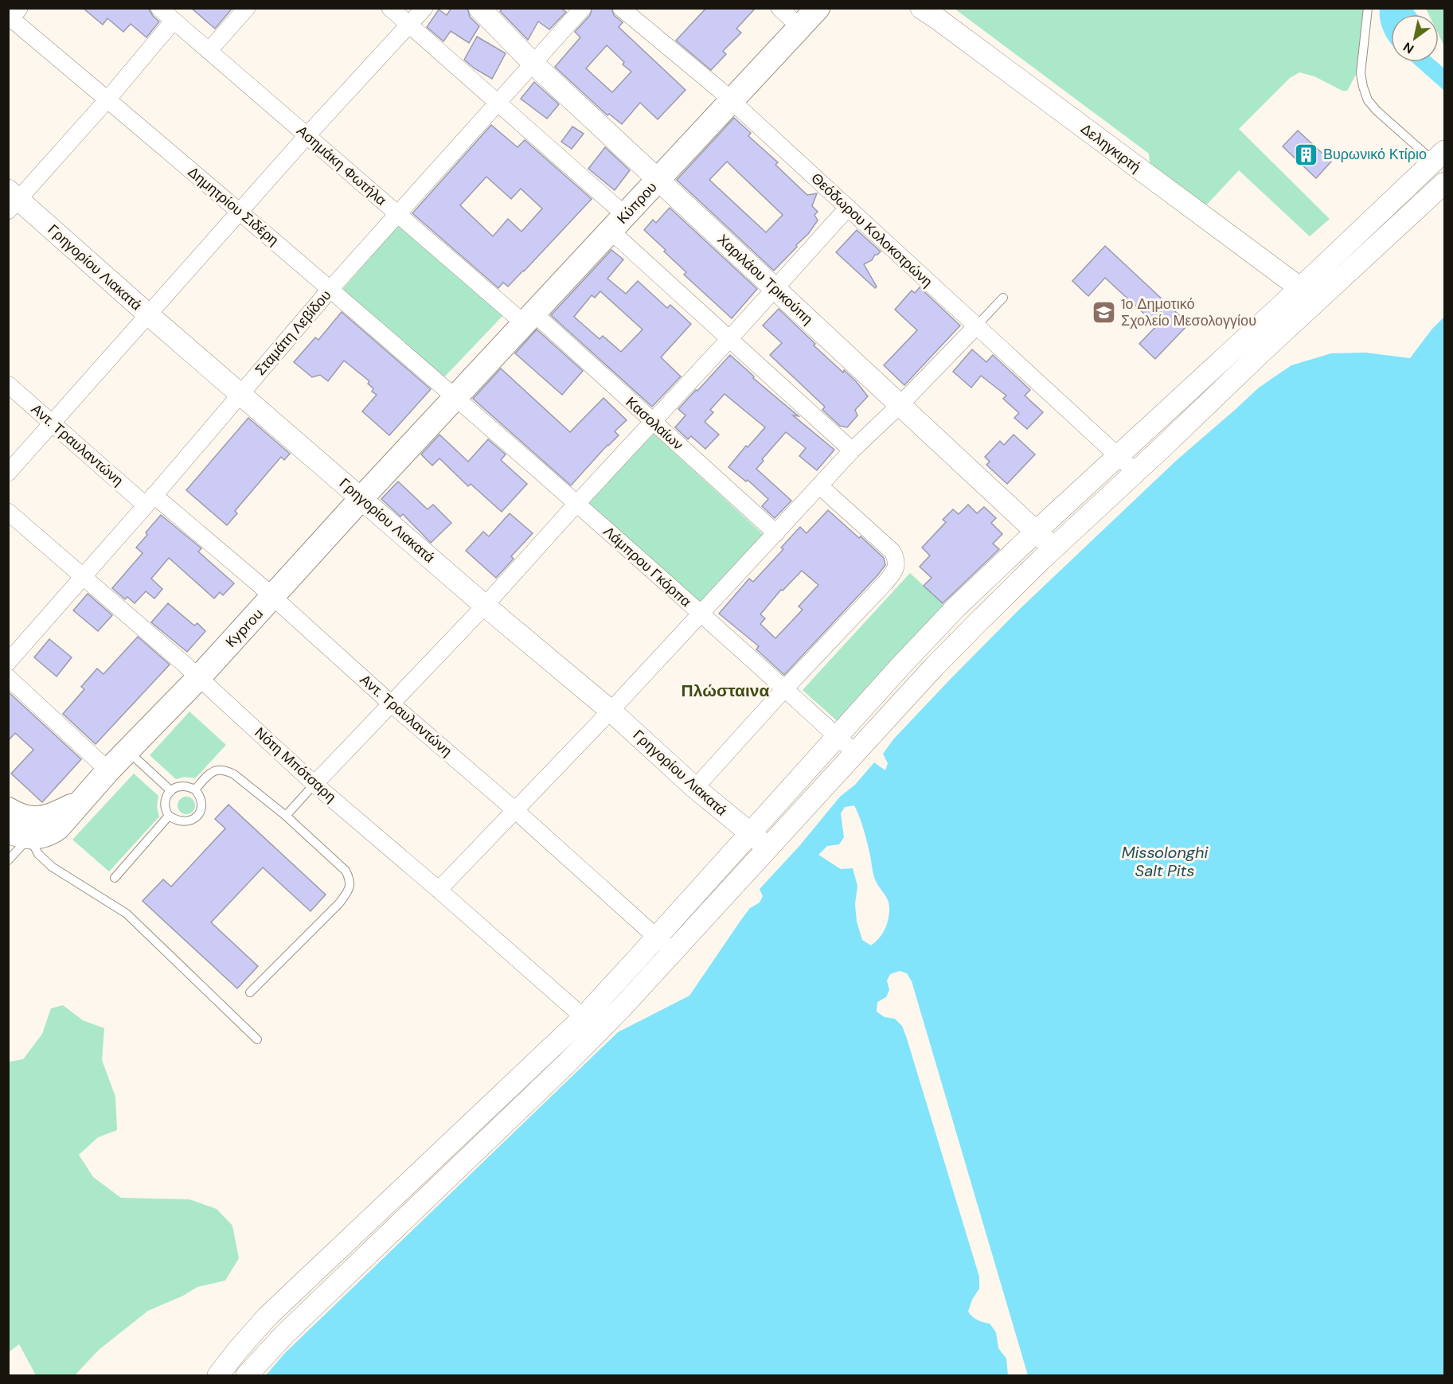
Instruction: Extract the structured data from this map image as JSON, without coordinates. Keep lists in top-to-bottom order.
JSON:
{
  "streets": {
    "main road": ["Κύπρου", "Kyprou"],
    "street": [
      "Δεληγκιρτή",
      "Ασημάκη Φωτήλα",
      "Δημητρίου Σιδέρη",
      "Θεόδωρου Κολοκοτρώνη",
      "Γρηγορίου Λιακατά",
      "Χαριλάου Τρικούπη",
      "Σταμάτη Λεβίδου",
      "Κασολαίων",
      "Αντ. Τραυλαντώνη",
      "Λάμπρου Γκόρπα",
      "Νότη Μπότσαρη"
    ]
  },
  "crossings": [
    ["Ασημάκη Φωτήλα", "Κύπρου"],
    ["Ασημάκη Φωτήλα", "Σταμάτη Λεβίδου"],
    ["Ασημάκη Φωτήλα", "Κασολαίων"],
    ["Κύπρου", "Δημητρίου Σιδέρη"],
    ["Κύπρου", "Θεόδωρου Κολοκοτρώνη"],
    ["Κύπρου", "Χαριλάου Τρικούπη"],
    ["Κύπρου", "Κασολαίων"],
    ["Κύπρου", "Λάμπρου Γκόρπα"],
    ["Κύπρου", "Kyprou"],
    ["Δημητρίου Σιδέρη", "Σταμάτη Λεβίδου"],
    ["Δημητρίου Σιδέρη", "Λάμπρου Γκόρπα"],
    ["Δημητρίου Σιδέρη", "Kyprou"],
    ["Γρηγορίου Λιακατά", "Σταμάτη Λεβίδου"],
    ["Γρηγορίου Λιακατά", "Kyprou"],
    ["Χαριλάου Τρικούπη", "Σταμάτη Λεβίδου"],
    ["Σταμάτη Λεβίδου", "Αντ. Τραυλαντώνη"],
    ["Σταμάτη Λεβίδου", "Νότη Μπότσαρη"],
    ["Αντ. Τραυλαντώνη", "Kyprou"],
    ["Λάμπρου Γκόρπα", "Kyprou"],
    ["Kyprou", "Νότη Μπότσαρη"]
  ],
  "districts": ["Πλώσταινα"],
  "water": ["Missolonghi Salt Pits"],
  "places": {
    "building": ["Βυρωνικό Κτίριο"],
    "school or university": ["1ο Δημοτικό Σχολείο Μεσολογγίου"]
  },
  "north": "bottom left"
}
